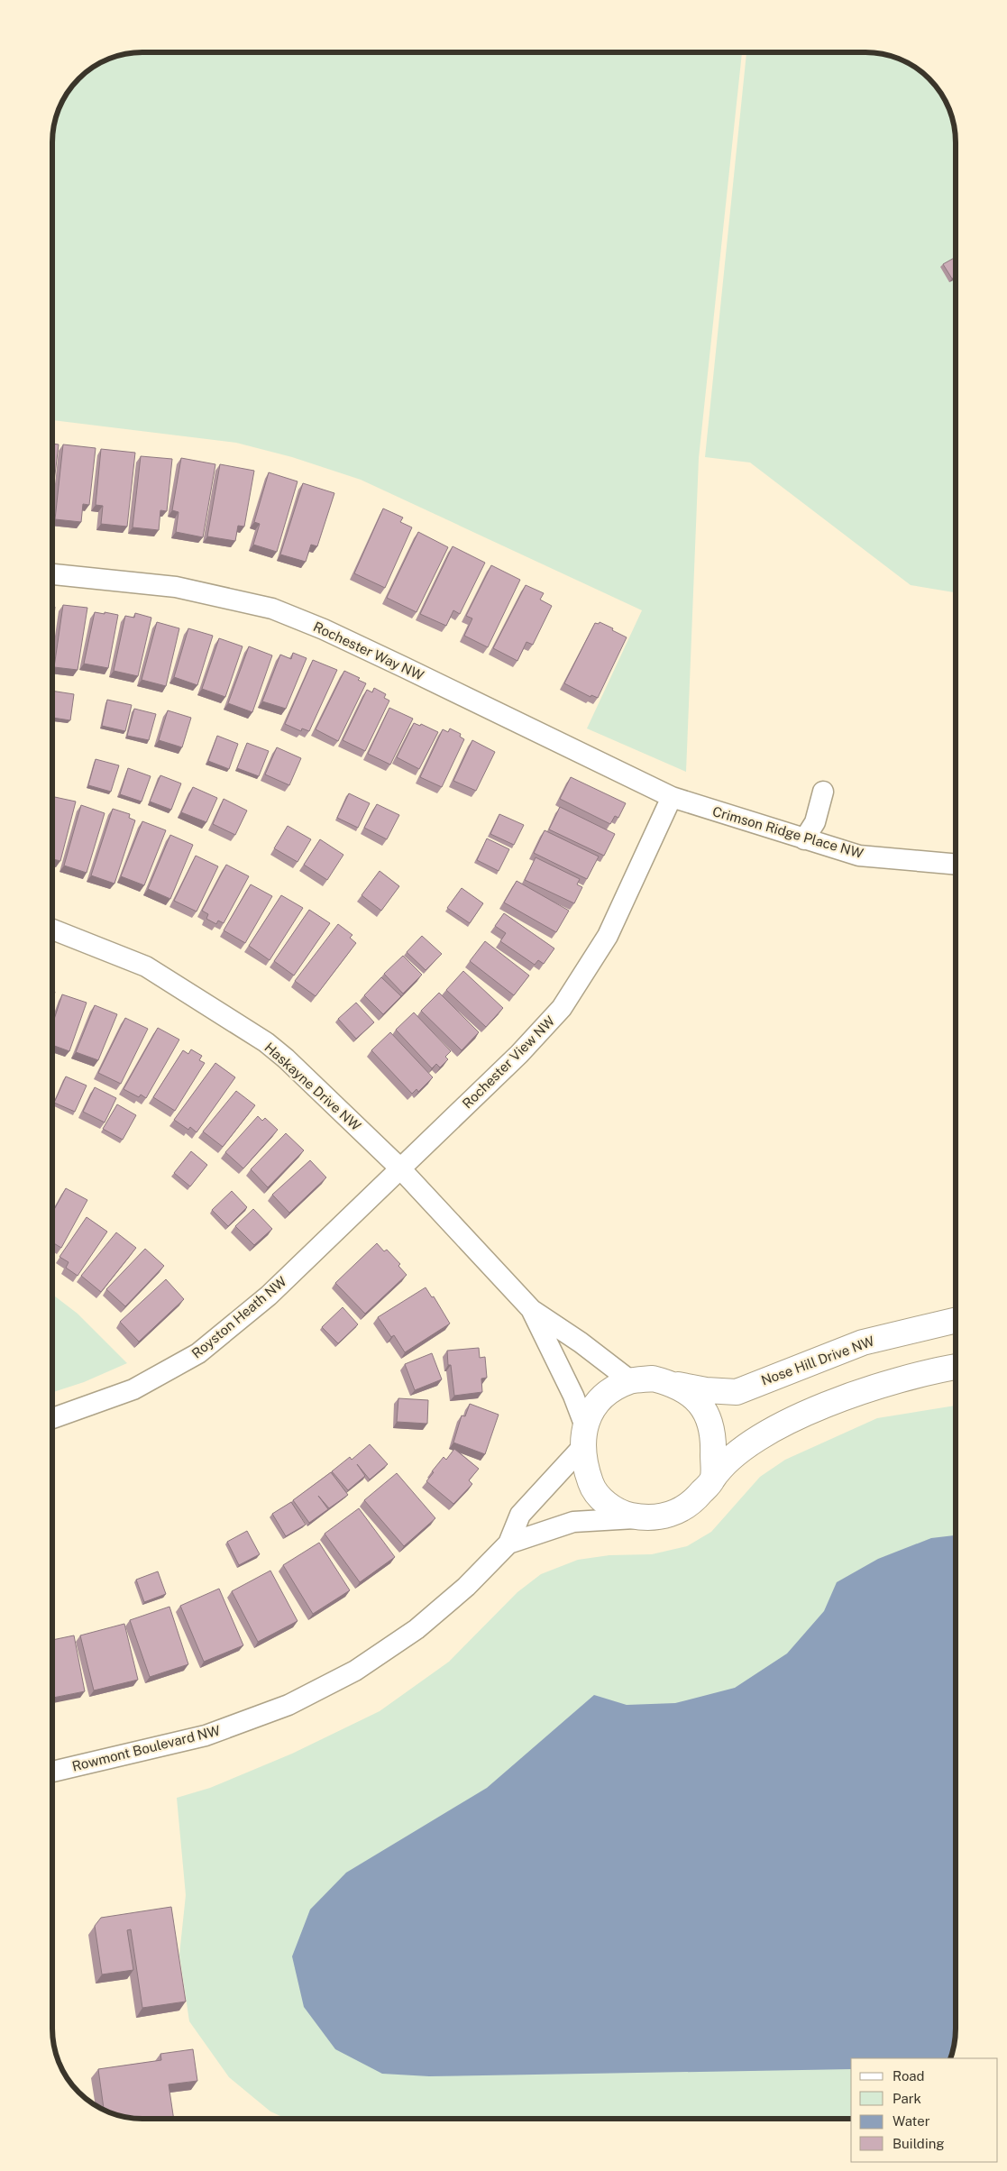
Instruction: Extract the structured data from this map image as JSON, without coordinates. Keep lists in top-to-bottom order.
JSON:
{
  "streets": {
    "street": [
      "Rochester Way NW",
      "Crimson Ridge Place NW",
      "Rochester View NW",
      "Haskayne Drive NW",
      "Royston Heath NW",
      "Nose Hill Drive NW",
      "Rowmont Boulevard NW"
    ]
  },
  "crossings": [
    ["Rochester Way NW", "Crimson Ridge Place NW"],
    ["Rochester Way NW", "Rochester View NW"],
    ["Crimson Ridge Place NW", "Rochester View NW"],
    ["Rochester View NW", "Haskayne Drive NW"],
    ["Rochester View NW", "Royston Heath NW"],
    ["Haskayne Drive NW", "Royston Heath NW"],
    ["Haskayne Drive NW", "Nose Hill Drive NW"],
    ["Haskayne Drive NW", "Rowmont Boulevard NW"],
    ["Nose Hill Drive NW", "Rowmont Boulevard NW"]
  ],
  "legend": [
    "Road",
    "Park",
    "Water",
    "Building"
  ]
}
